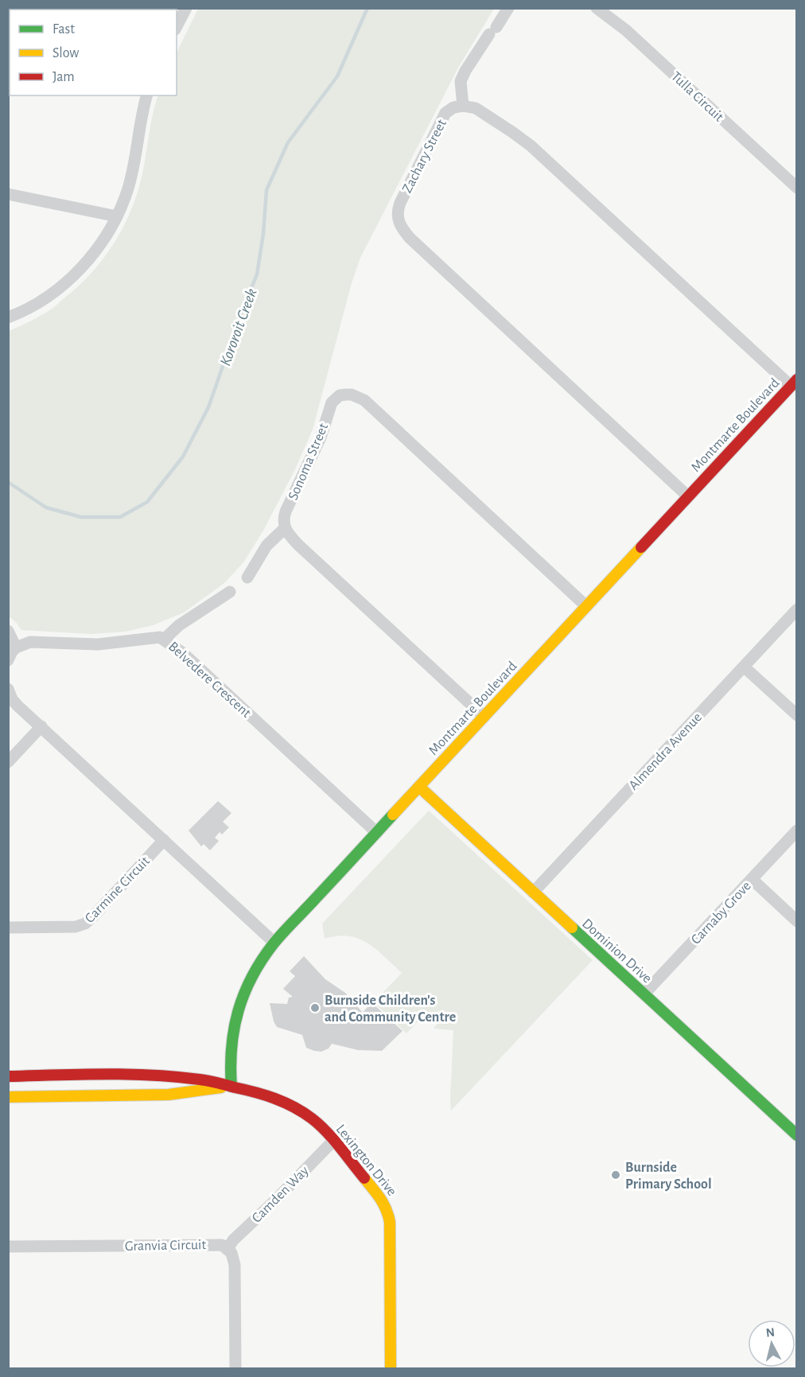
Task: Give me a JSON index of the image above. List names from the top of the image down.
{
  "streets": {
    "street": [
      "Tulla Circuit",
      "Zachary Street",
      "Montmarte Boulevard",
      "Sonoma Street",
      "Belvedere Crescent",
      "Almendra Avenue",
      "Carmine Circuit",
      "Carnaby Grove",
      "Dominion Drive",
      "Lexington Drive",
      "Camden Way",
      "Granvia Circuit"
    ]
  },
  "crossings": [
    ["Zachary Street", "Montmarte Boulevard"],
    ["Montmarte Boulevard", "Sonoma Street"],
    ["Montmarte Boulevard", "Belvedere Crescent"],
    ["Montmarte Boulevard", "Dominion Drive"],
    ["Montmarte Boulevard", "Lexington Drive"],
    ["Almendra Avenue", "Dominion Drive"],
    ["Carnaby Grove", "Dominion Drive"],
    ["Lexington Drive", "Camden Way"],
    ["Camden Way", "Granvia Circuit"]
  ],
  "water": ["Kororoit Creek"],
  "places": ["Burnside Children's and Community Centre", "Burnside Primary School"],
  "legend": ["Fast", "Slow", "Jam"],
  "north": "top"
}
